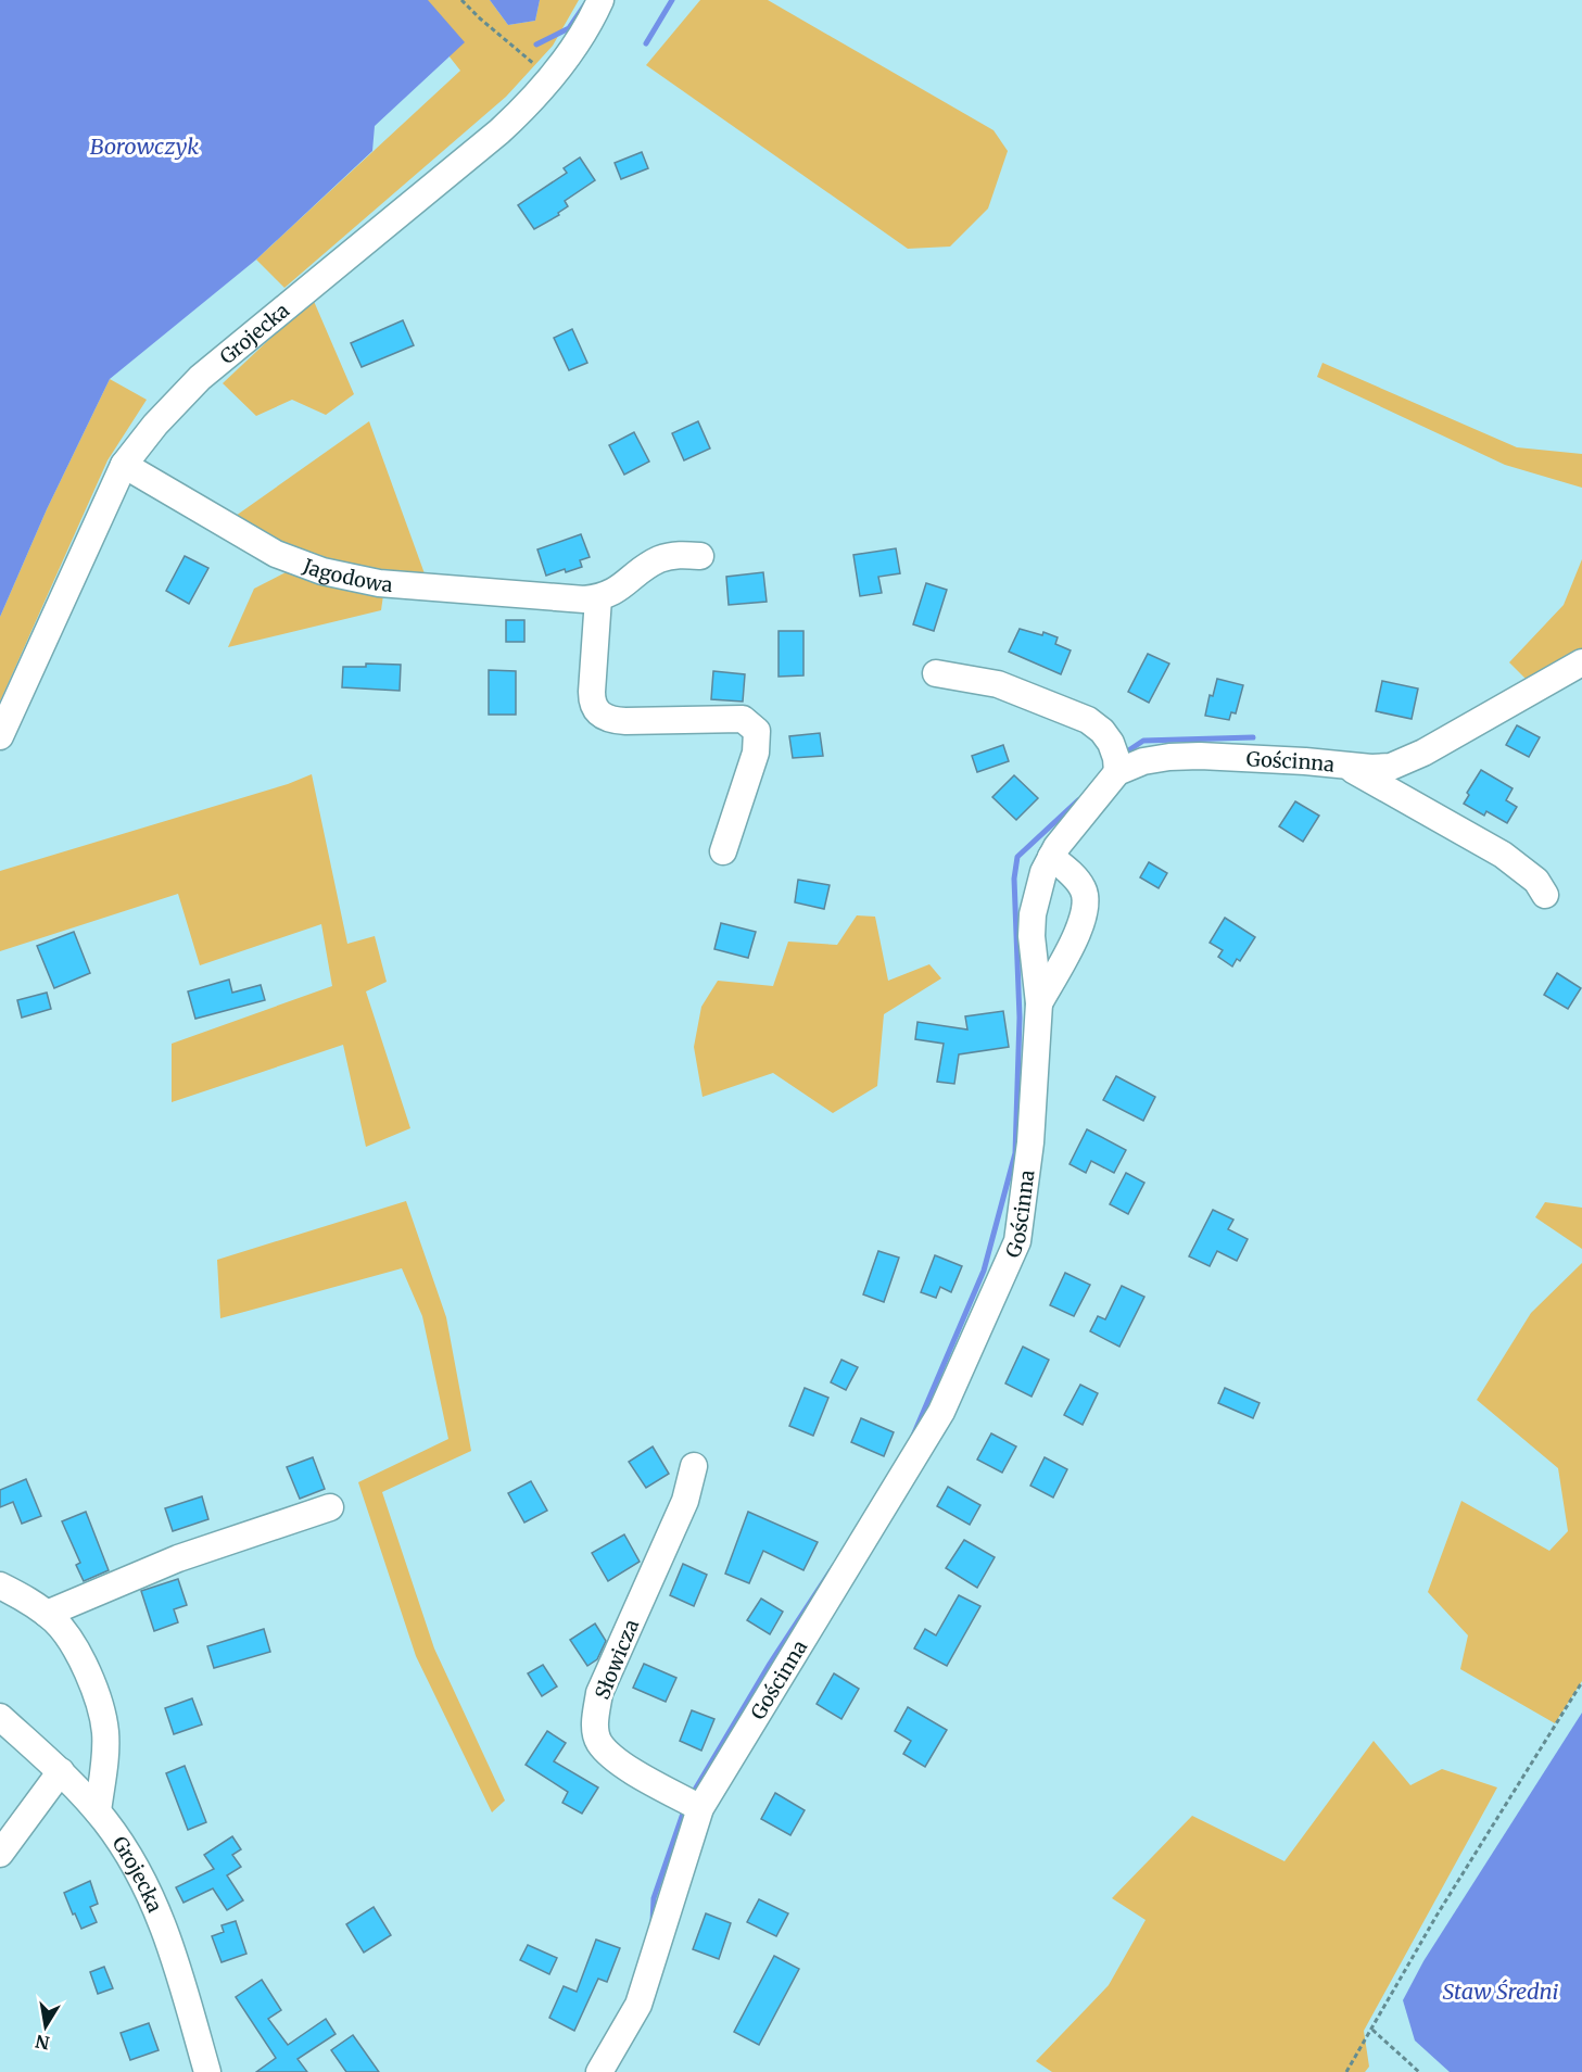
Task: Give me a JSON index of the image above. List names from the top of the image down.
{
  "streets": {
    "street": [
      "Grojecka",
      "Jagodowa",
      "Gościnna",
      "Słowicza"
    ]
  },
  "crossings": [
    ["Grojecka", "Jagodowa"],
    ["Gościnna", "Słowicza"]
  ],
  "water": ["Borowczyk", "Staw Średni"],
  "north": "bottom"
}
